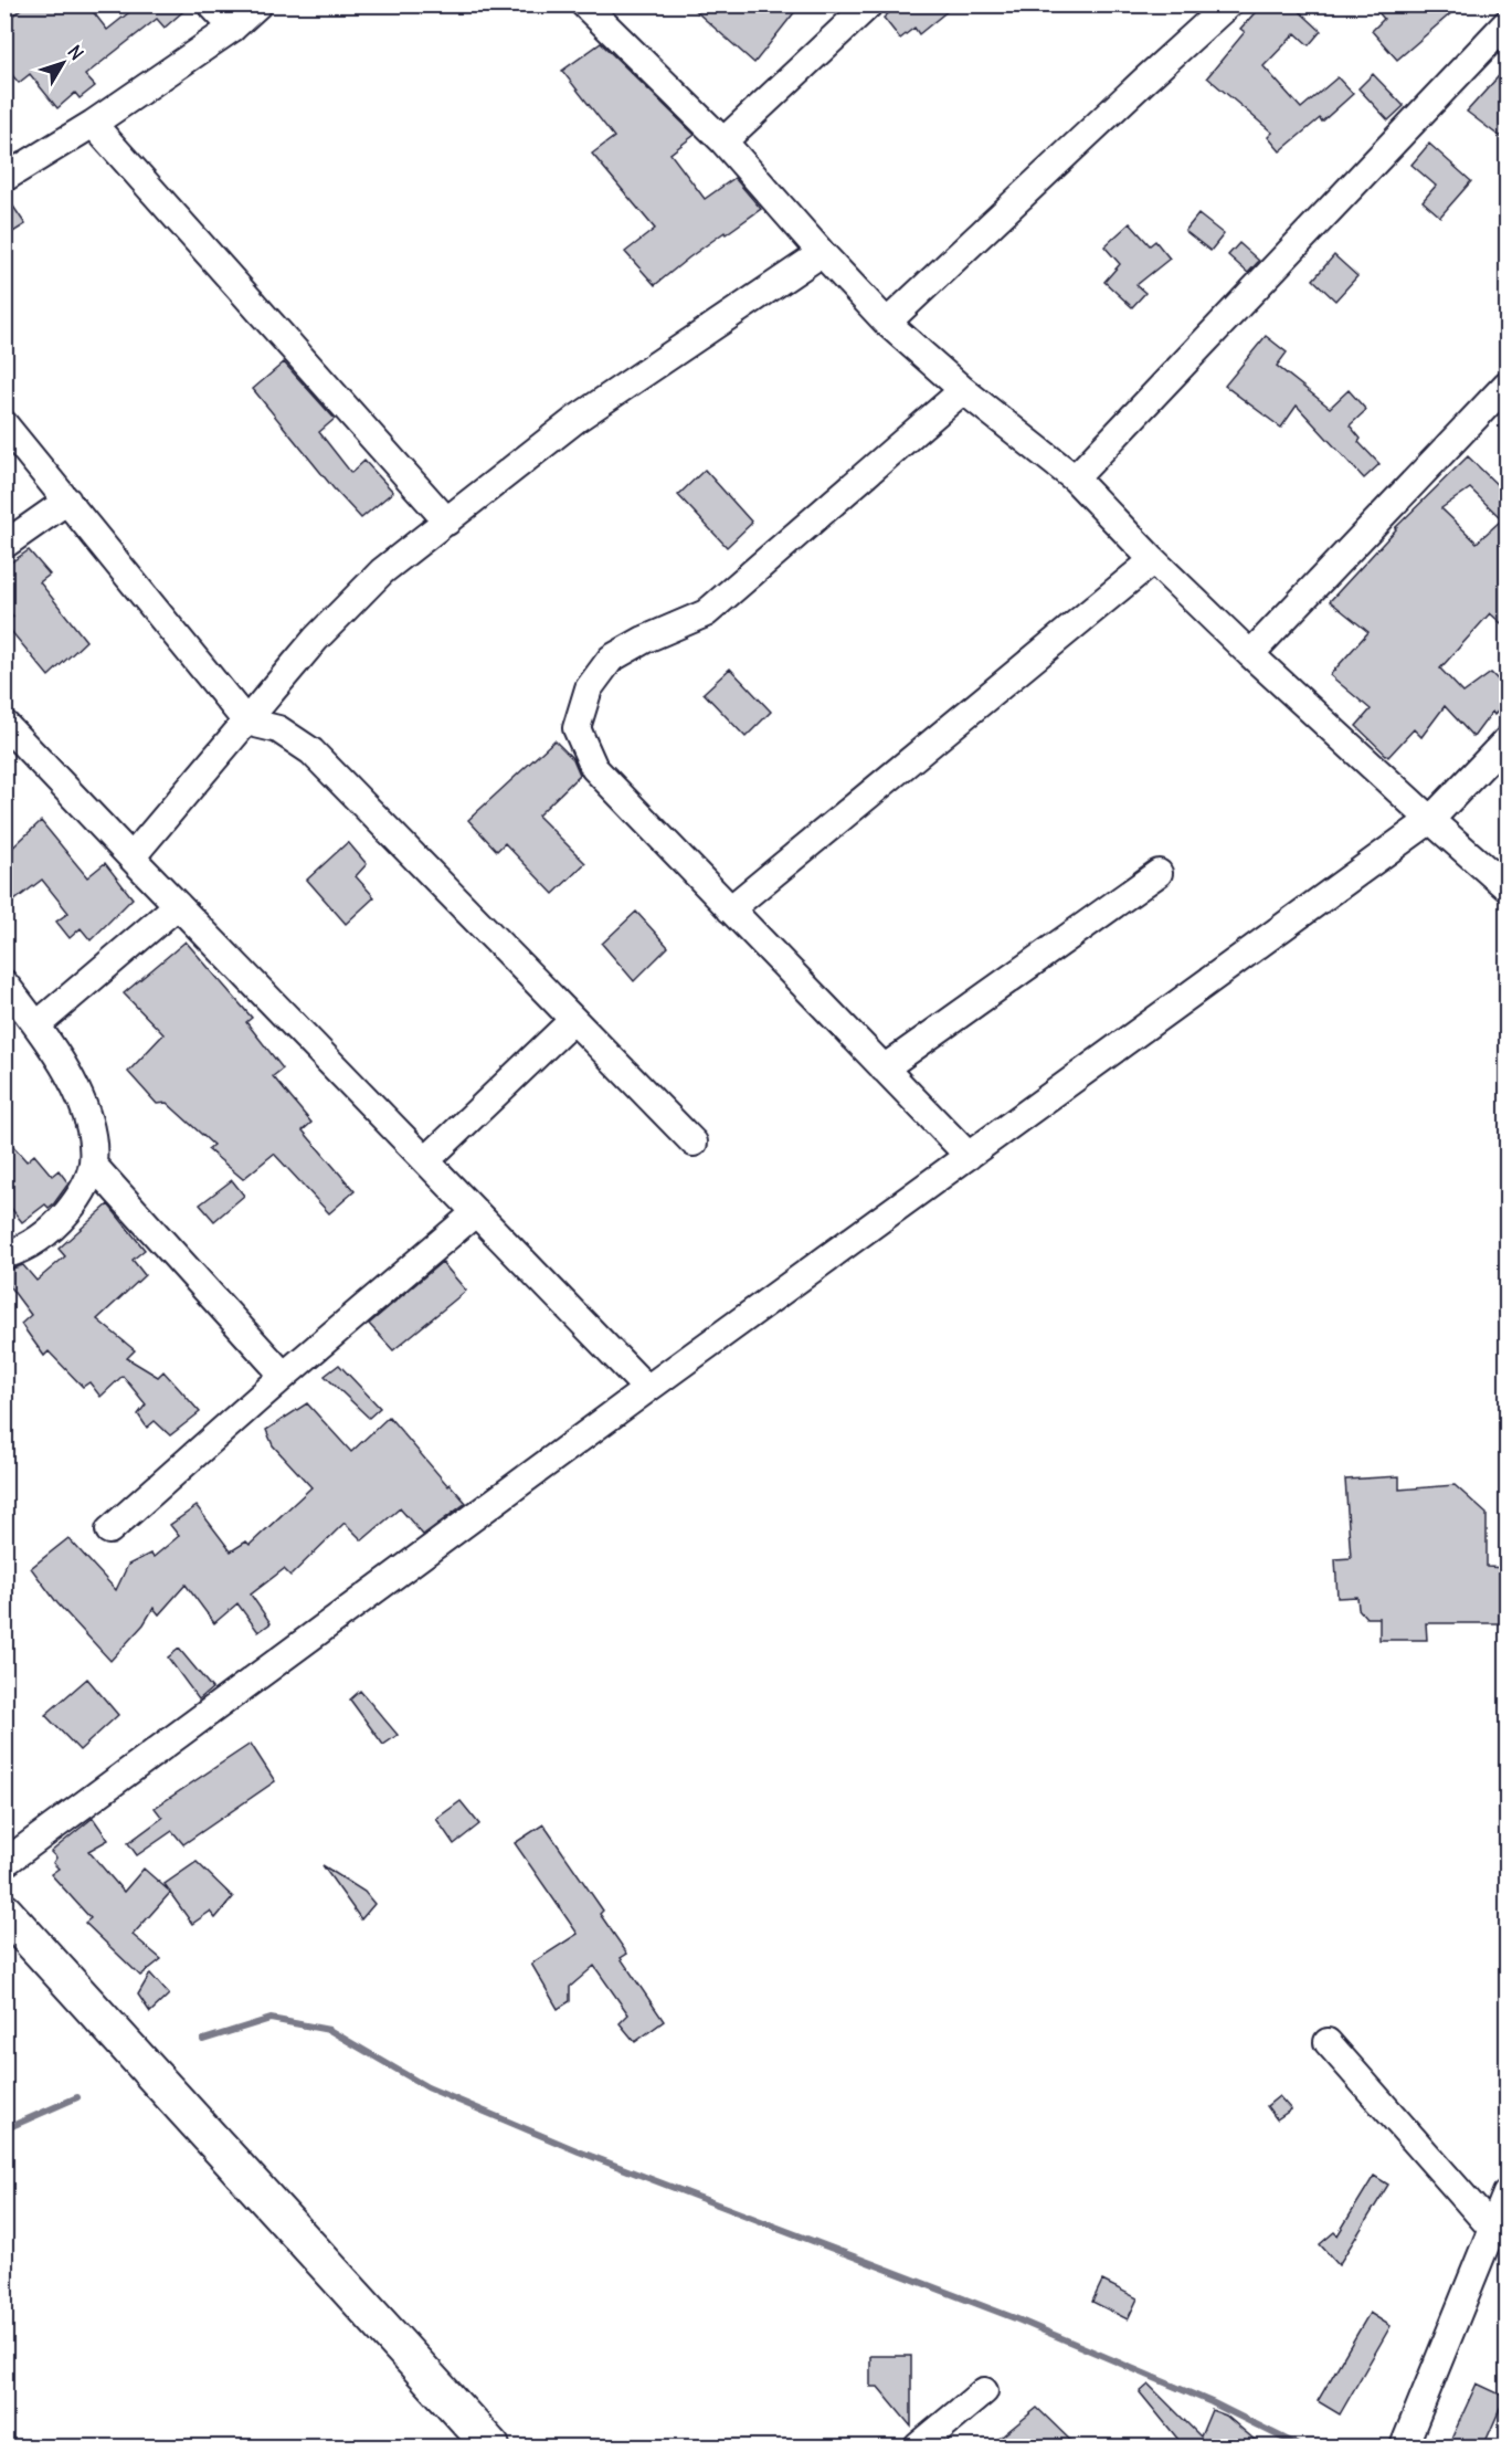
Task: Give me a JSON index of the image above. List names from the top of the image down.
{
  "north": "top right"
}
